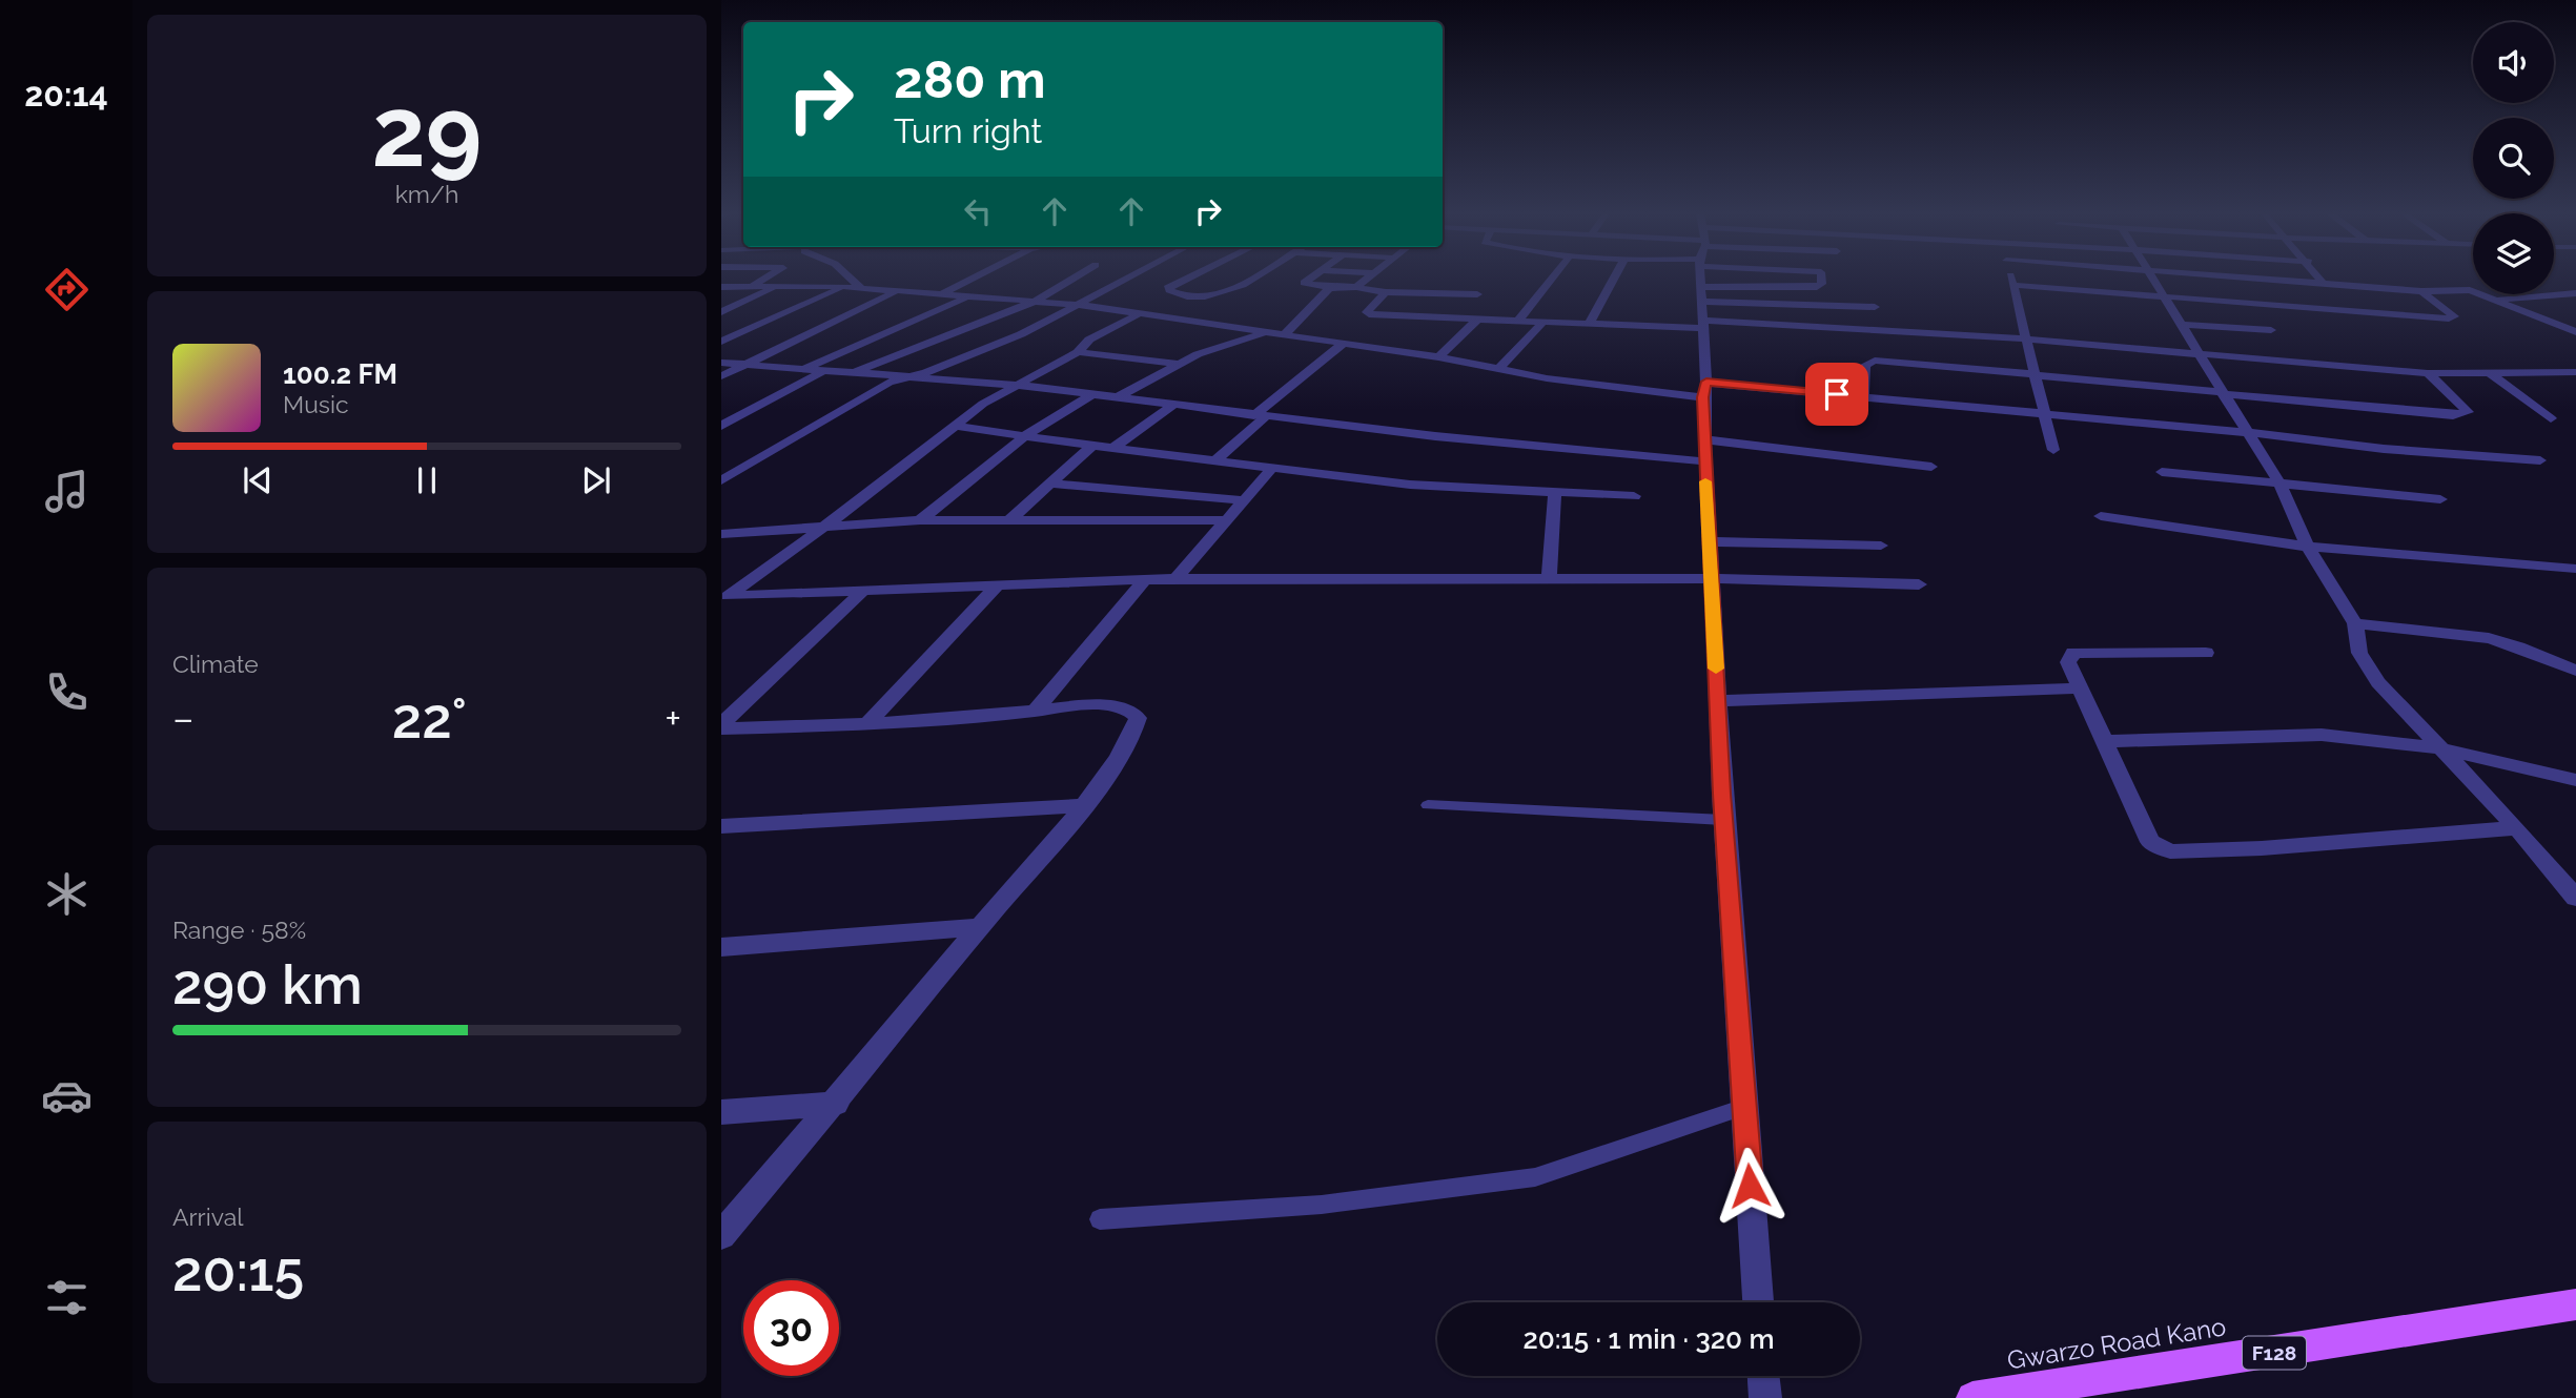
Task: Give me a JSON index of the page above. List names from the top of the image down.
{
  "streets": {
    "main road": ["Gwarzo Road Kano", "F128"]
  },
  "page": {
    "tabs": "20:14",
    "tile": [
      ["29", "km/h"],
      "Climate",
      ["Range · 58%", "290 km"],
      ["Arrival", "20:15"]
    ],
    "turn": ["280 m", "Turn right"],
    "song": ["100.2 FM", "Music"],
    "heat": ["−", "22°", "+"],
    "limit": "30",
    "trip": "20:15 · 1 min · 320 m"
  }
}
